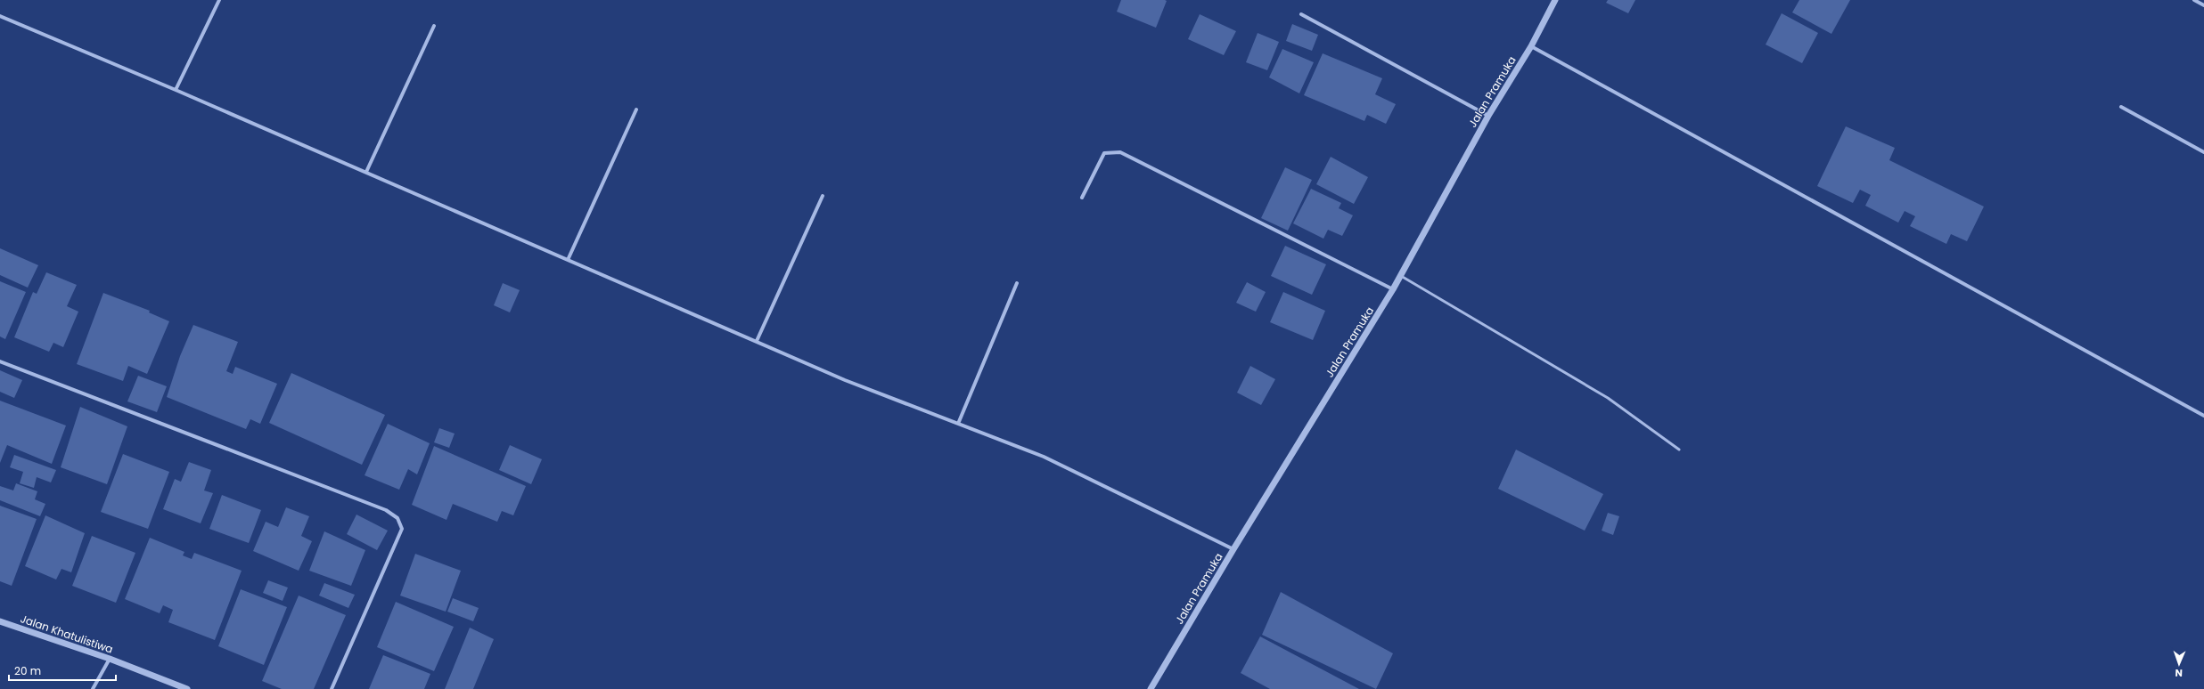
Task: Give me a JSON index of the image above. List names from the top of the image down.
{
  "streets": {
    "street": ["Jalan Pramuka", "Jalan Khatulistiwa"]
  },
  "scale_bar": "20 m",
  "north": "bottom"
}
